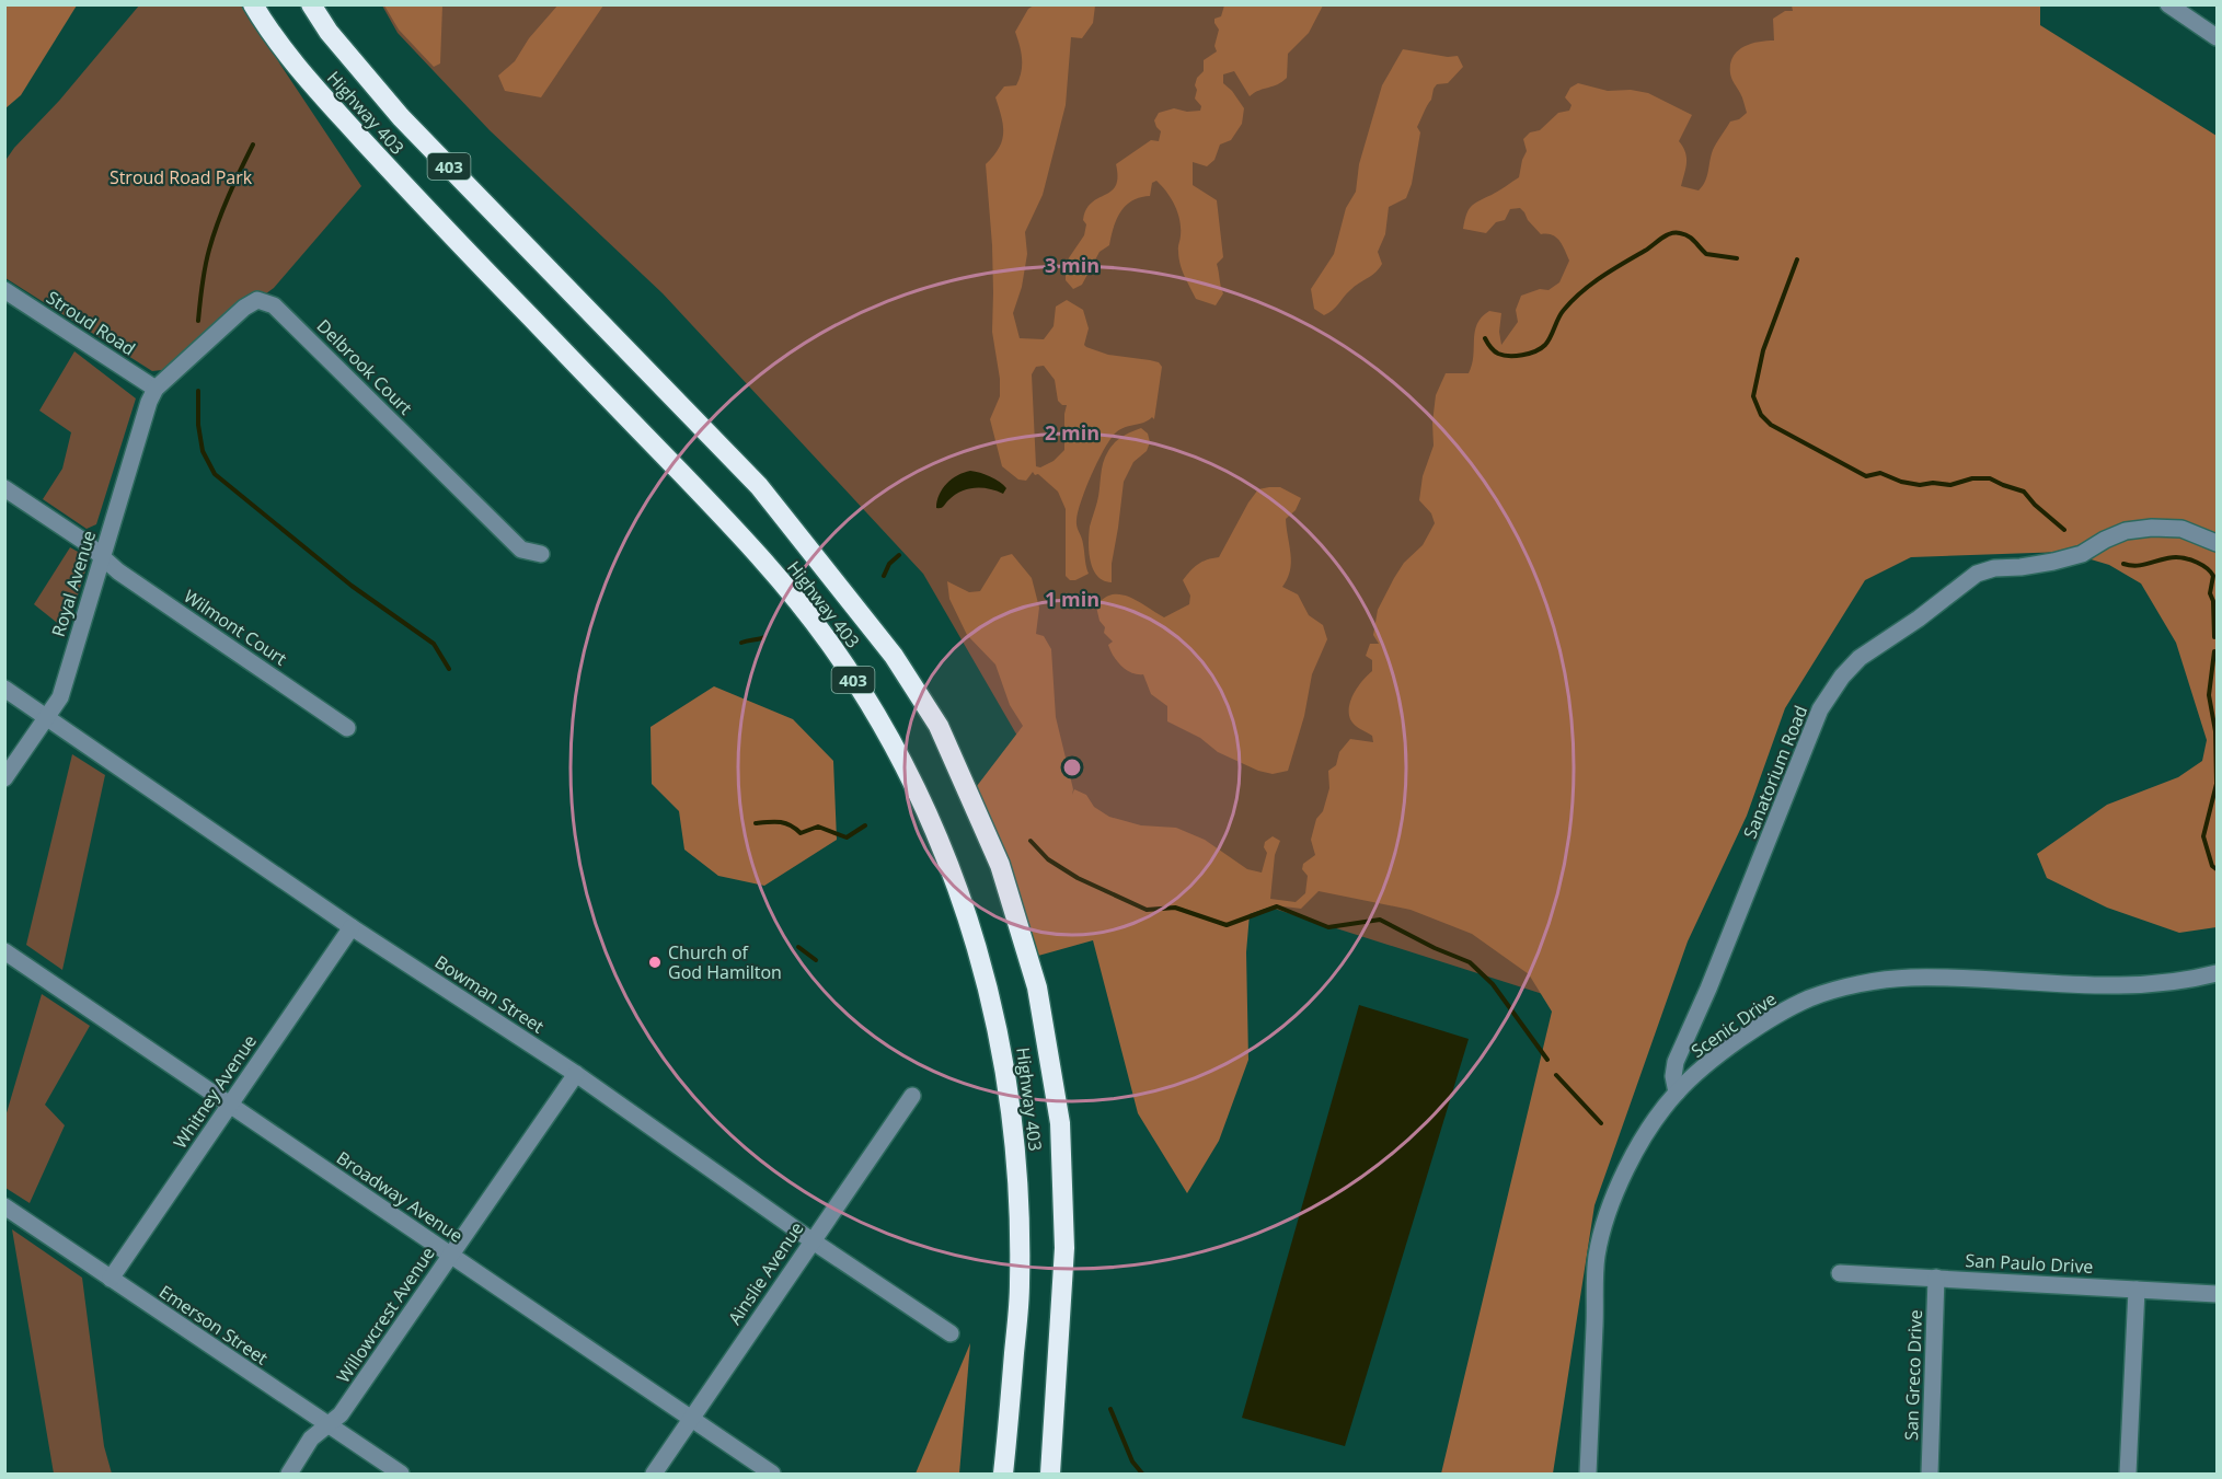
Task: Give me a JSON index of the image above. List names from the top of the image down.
{
  "streets": {
    "highway": ["Highway 403", "403"],
    "street": [
      "Stroud Road",
      "Delbrook Court",
      "Royal Avenue",
      "Wilmont Court",
      "Sanatorium Road",
      "Bowman Street",
      "Scenic Drive",
      "Whitney Avenue",
      "Broadway Avenue",
      "San Paulo Drive",
      "Ainslie Avenue",
      "Willowcrest Avenue",
      "Emerson Street",
      "San Greco Drive"
    ]
  },
  "crossings": [
    ["Stroud Road", "Delbrook Court"],
    ["Stroud Road", "Royal Avenue"],
    ["Delbrook Court", "Royal Avenue"],
    ["Royal Avenue", "Wilmont Court"],
    ["Royal Avenue", "Bowman Street"],
    ["Sanatorium Road", "Scenic Drive"],
    ["Bowman Street", "Whitney Avenue"],
    ["Bowman Street", "Ainslie Avenue"],
    ["Bowman Street", "Willowcrest Avenue"],
    ["Whitney Avenue", "Broadway Avenue"],
    ["Whitney Avenue", "Emerson Street"],
    ["Broadway Avenue", "Ainslie Avenue"],
    ["Broadway Avenue", "Willowcrest Avenue"],
    ["San Paulo Drive", "San Greco Drive"],
    ["Willowcrest Avenue", "Emerson Street"]
  ],
  "parks": ["Stroud Road Park"],
  "places": ["Church of God Hamilton"],
  "rings": ["3 min", "2 min", "1 min"]
}
